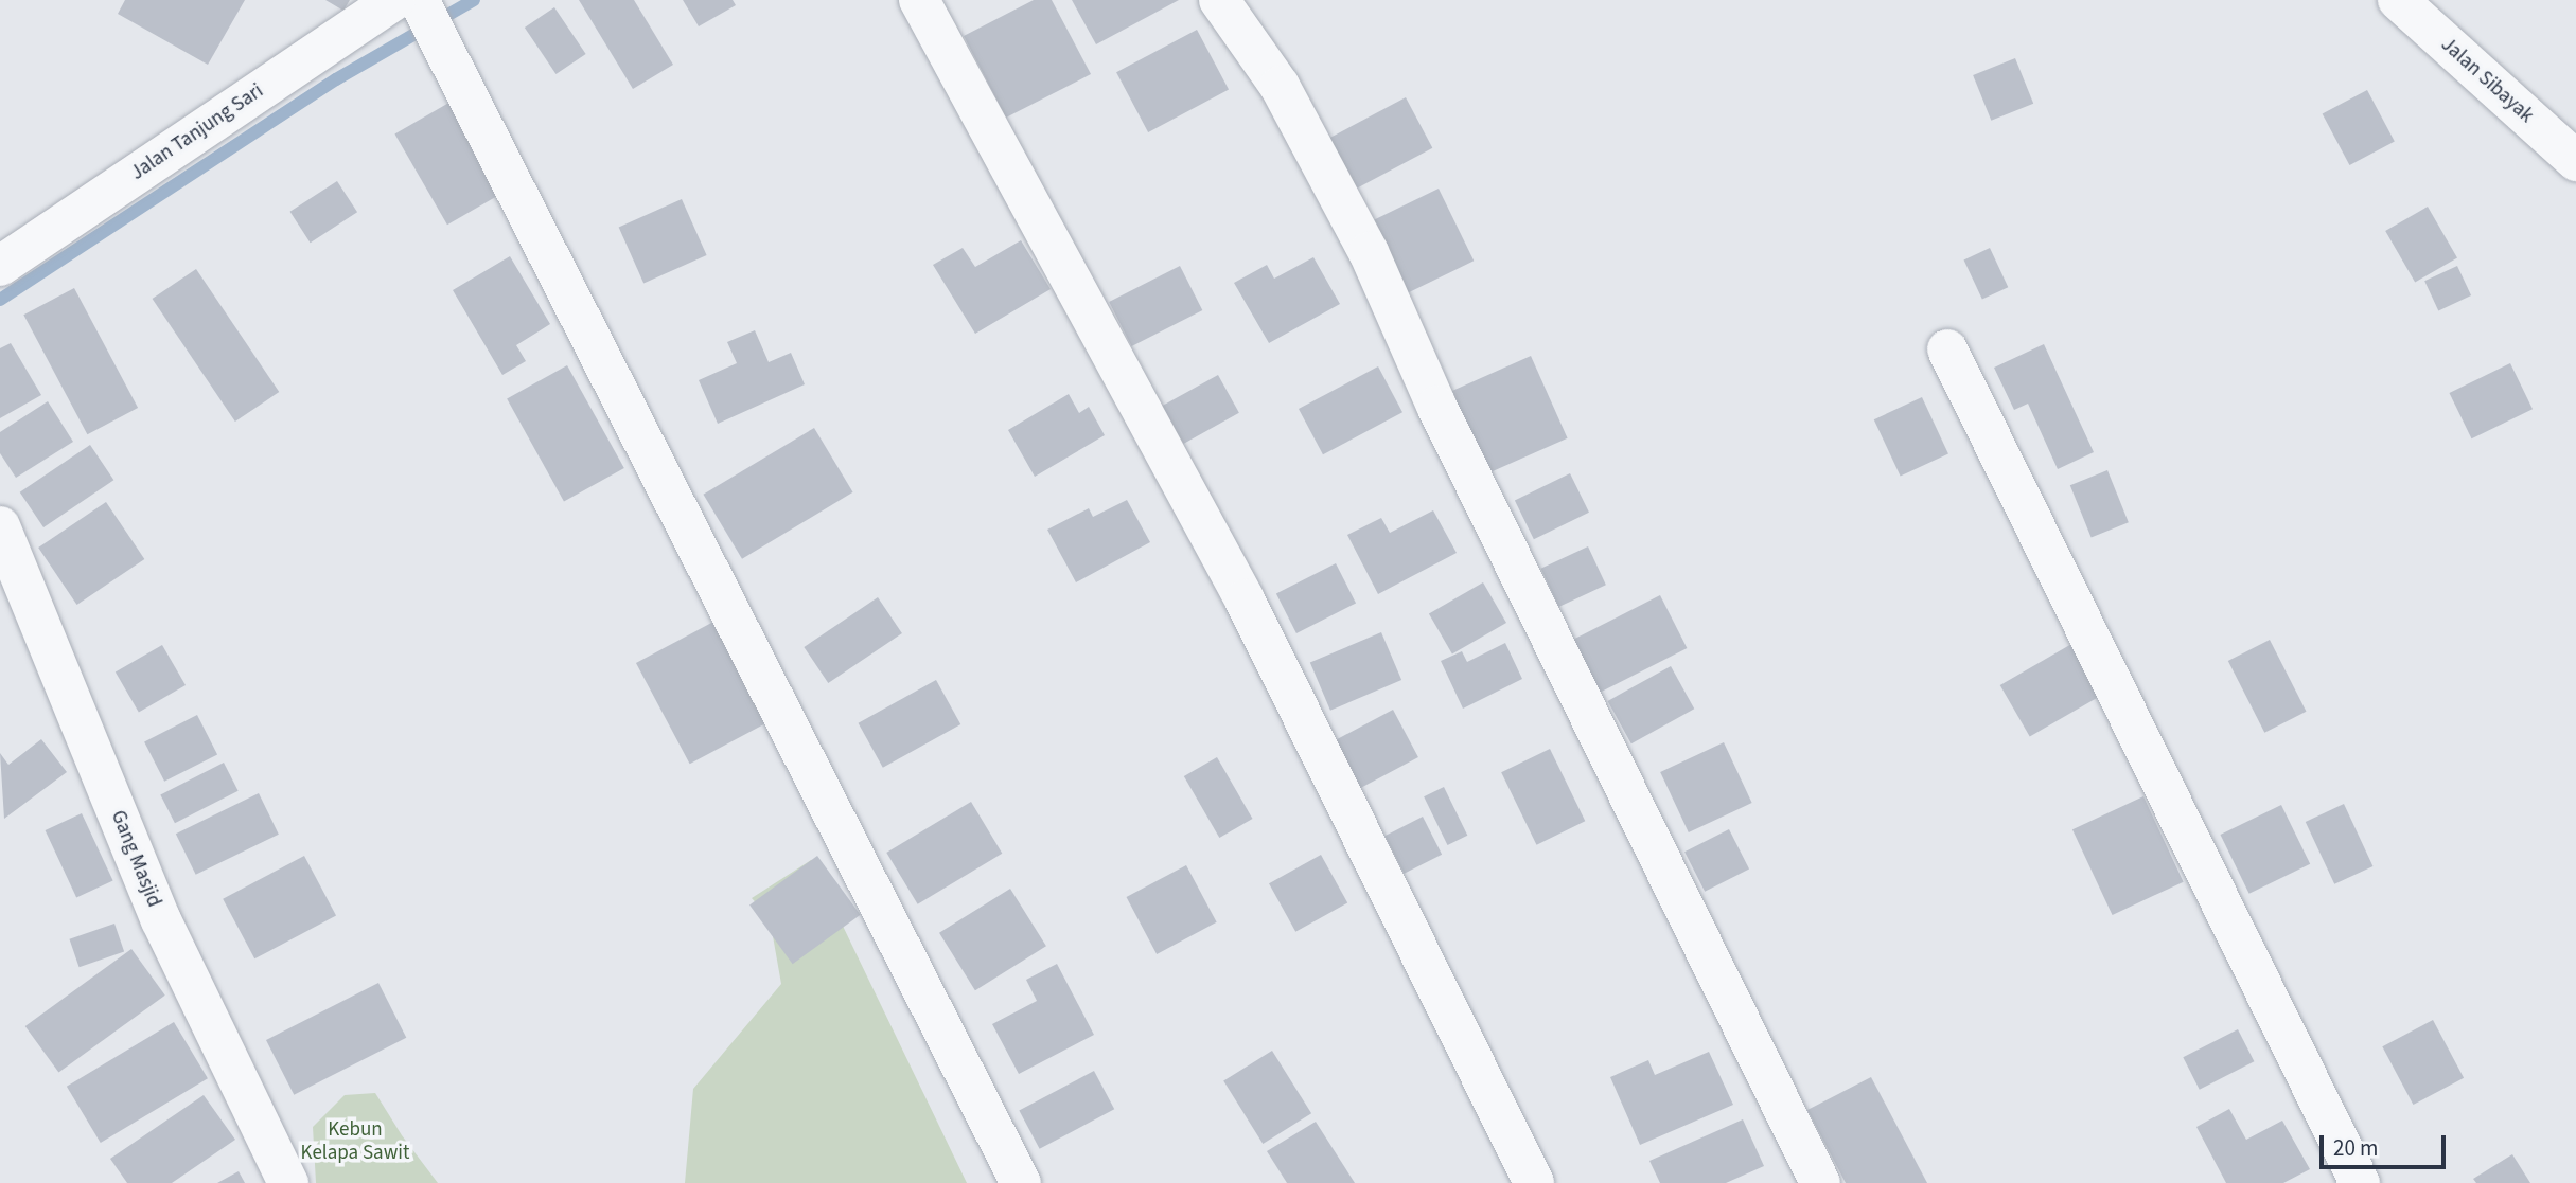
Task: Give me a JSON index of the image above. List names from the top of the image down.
{
  "streets": {
    "street": ["Jalan Sibayak", "Jalan Tanjung Sari", "Gang Masjid"]
  },
  "parks": ["Kebun Kelapa Sawit"],
  "scale_bar": "20 m"
}
